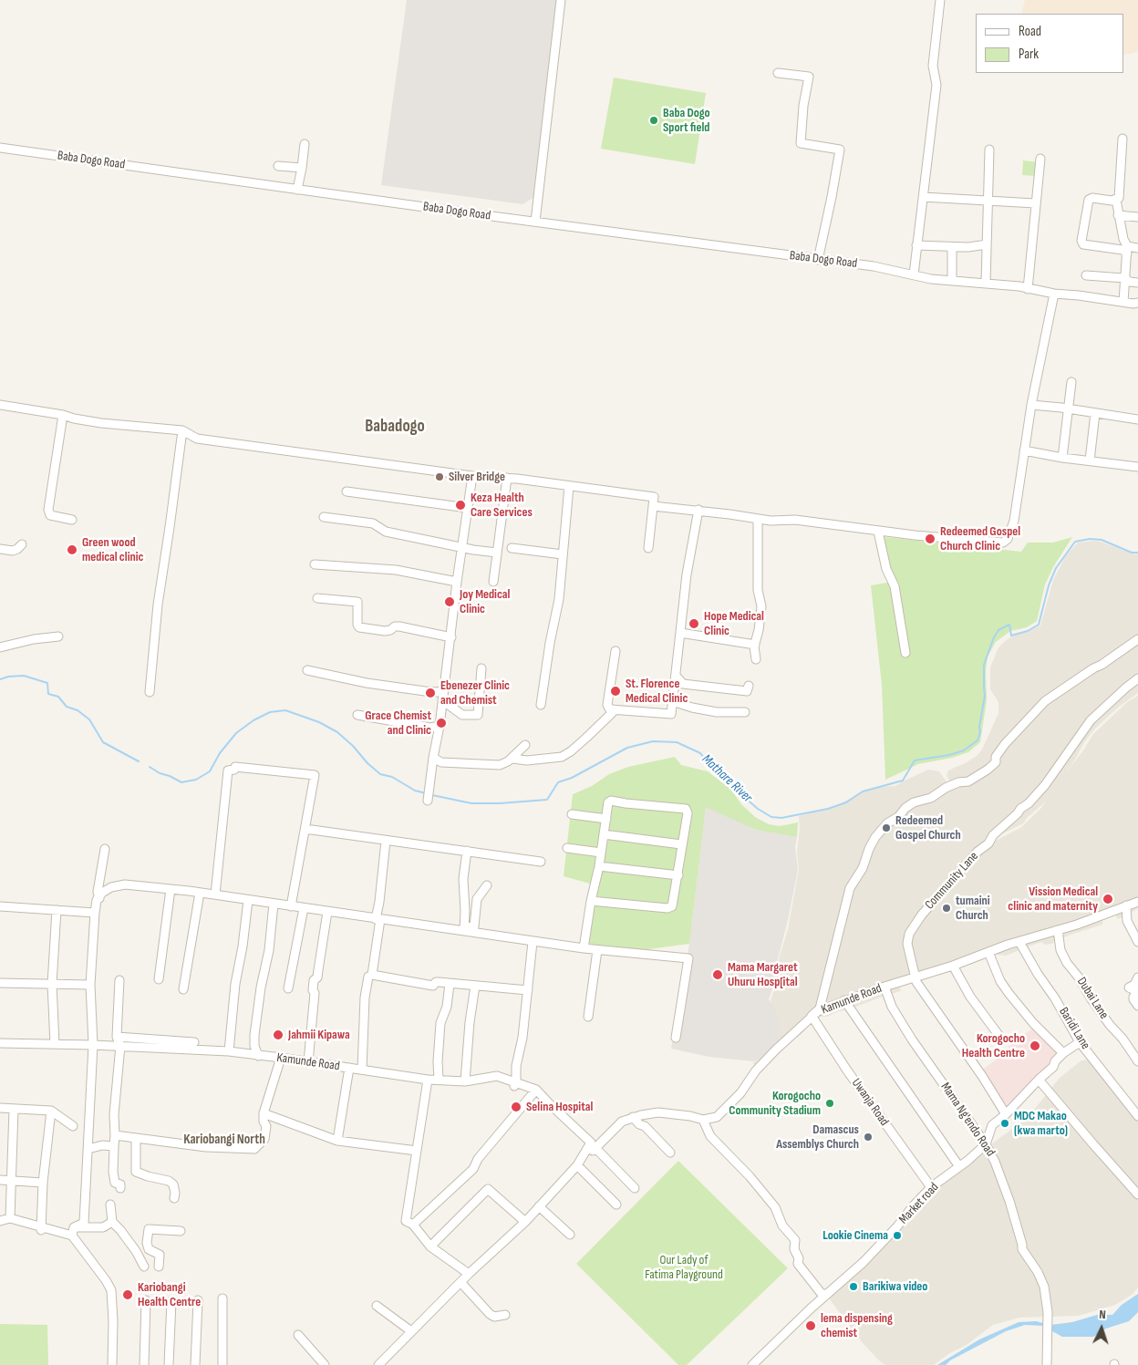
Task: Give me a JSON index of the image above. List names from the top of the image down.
{
  "streets": {
    "street": [
      "Baba Dogo Road",
      "Community Lane",
      "Dubai Lane",
      "Kamunde Road",
      "Baridi Lane",
      "Uwanja Road",
      "Mama Ng'endo Road",
      "Market road"
    ]
  },
  "crossings": [
    ["Community Lane", "Kamunde Road"],
    ["Community Lane", "Market road"],
    ["Dubai Lane", "Kamunde Road"],
    ["Kamunde Road", "Baridi Lane"],
    ["Kamunde Road", "Uwanja Road"],
    ["Kamunde Road", "Mama Ng'endo Road"],
    ["Baridi Lane", "Market road"],
    ["Uwanja Road", "Market road"],
    ["Mama Ng'endo Road", "Market road"]
  ],
  "districts": ["Babadogo", "Kariobangi North"],
  "water": ["Mathare River"],
  "parks": ["Our Lady of Fatima Playground"],
  "places": [
    "Baba Dogo Sport field",
    "Silver Bridge",
    "Keza Health Care Services",
    "Redeemed Gospel Church Clinic",
    "Green wood medical clinic",
    "Joy Medical Clinic",
    "Hope Medical Clinic",
    "St. Florence Medical Clinic",
    "Ebenezer Clinic and Chemist",
    "Grace Chemist and Clinic",
    "Redeemed Gospel Church",
    "Vission Medical clinic and maternity",
    "tumaini Church",
    "Mama Margaret Uhuru Hosp[ital",
    "Jahmii Kipawa",
    "Korogocho Health Centre",
    "Korogocho Community Stadium",
    "Selina Hospital",
    "MDC Makao (kwa marto)",
    "Damascus Assemblys Church",
    "Lookie Cinema",
    "Barikiwa video",
    "Kariobangi Health Centre",
    "lema dispensing chemist"
  ],
  "legend": ["Road", "Park"],
  "north": "top"
}
